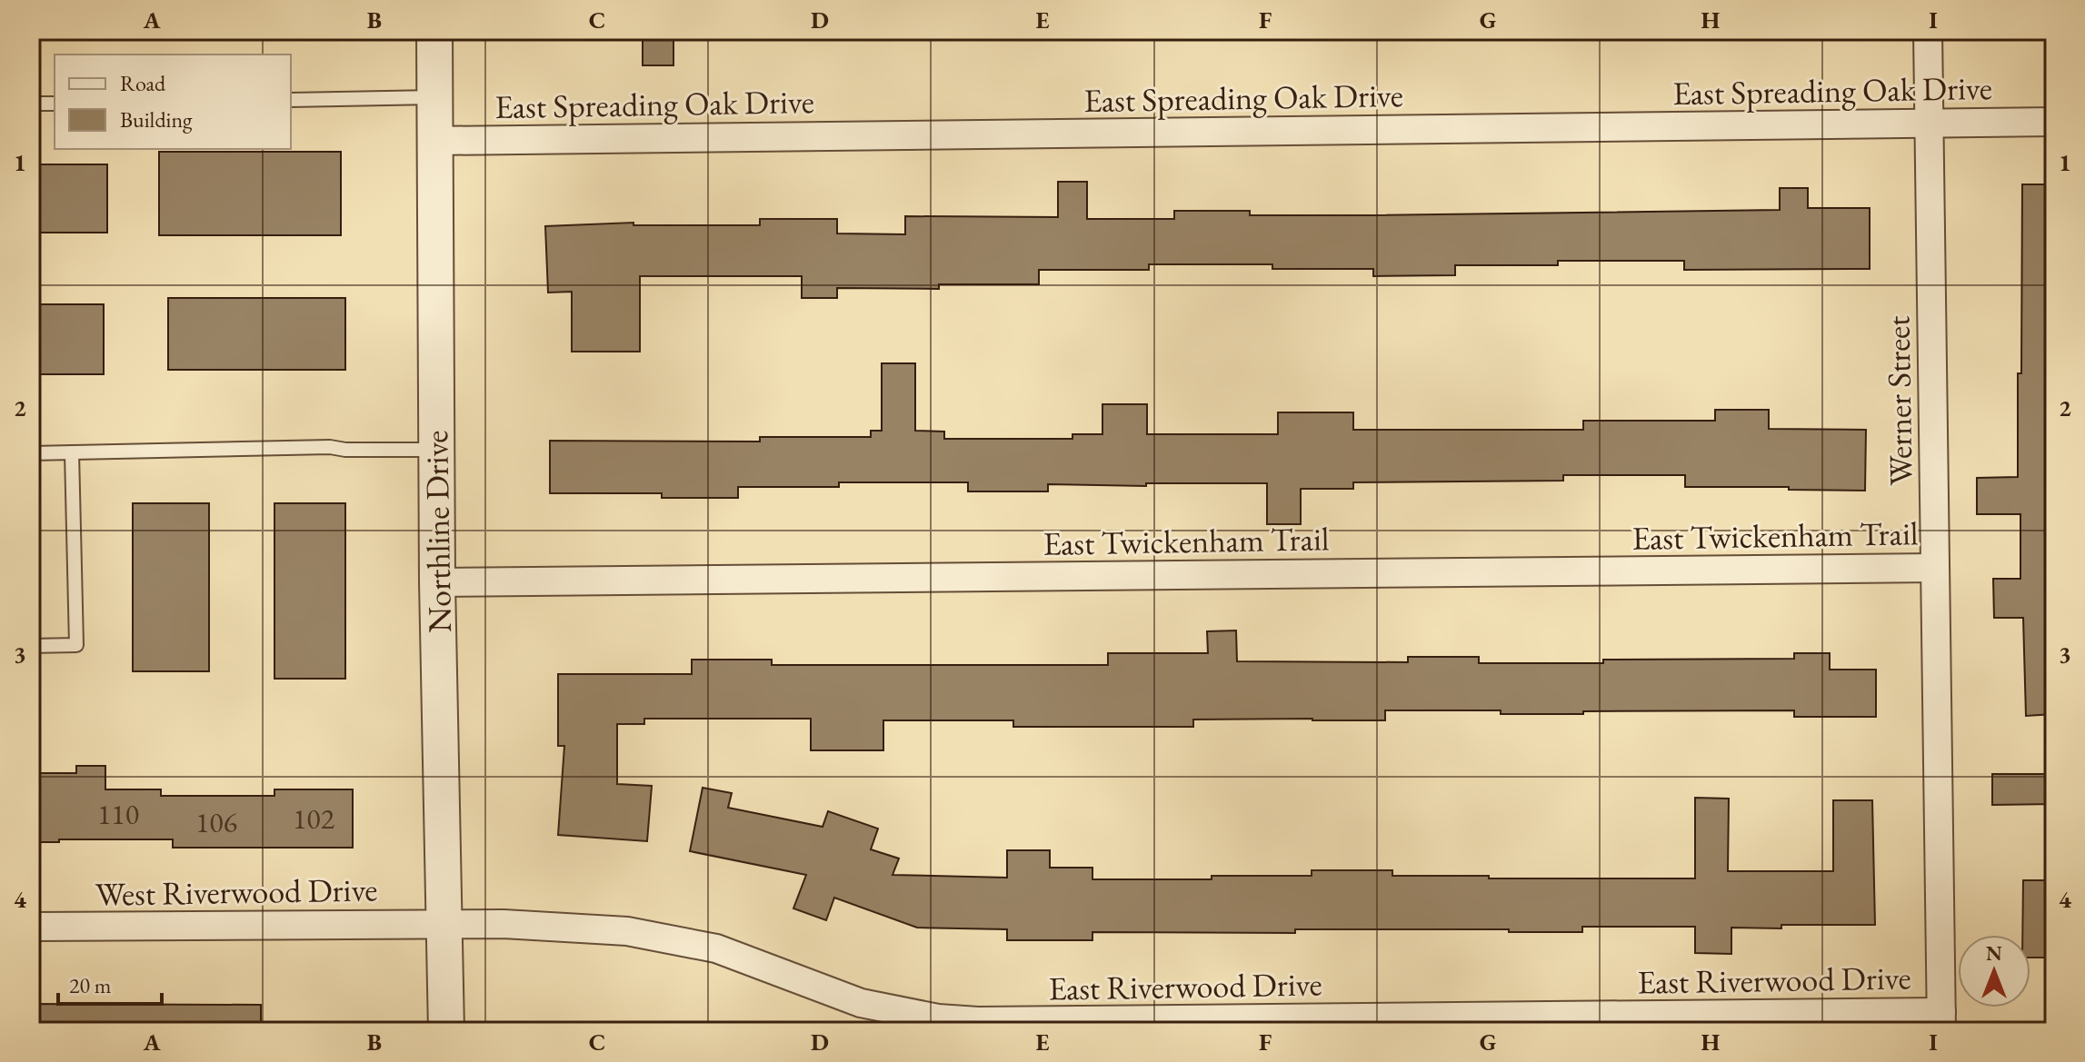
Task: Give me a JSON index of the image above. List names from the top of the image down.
{
  "streets": {
    "street": [
      "East Spreading Oak Drive",
      "Werner Street",
      "Northline Drive",
      "East Twickenham Trail",
      "West Riverwood Drive",
      "East Riverwood Drive"
    ]
  },
  "crossings": [
    ["East Spreading Oak Drive", "Werner Street"],
    ["East Spreading Oak Drive", "Northline Drive"],
    ["Werner Street", "East Twickenham Trail"],
    ["Werner Street", "East Riverwood Drive"],
    ["Northline Drive", "East Twickenham Trail"],
    ["Northline Drive", "West Riverwood Drive"],
    ["Northline Drive", "East Riverwood Drive"],
    ["West Riverwood Drive", "East Riverwood Drive"]
  ],
  "house_numbers": ["110", "102", "106"],
  "legend": ["Road", "Building"],
  "scale_bar": "20 m",
  "north": "top",
  "grid": {
    "columns": [
      "A",
      "B",
      "C",
      "D",
      "E",
      "F",
      "G",
      "H",
      "I"
    ],
    "rows": [
      "1",
      "2",
      "3",
      "4"
    ]
  }
}
